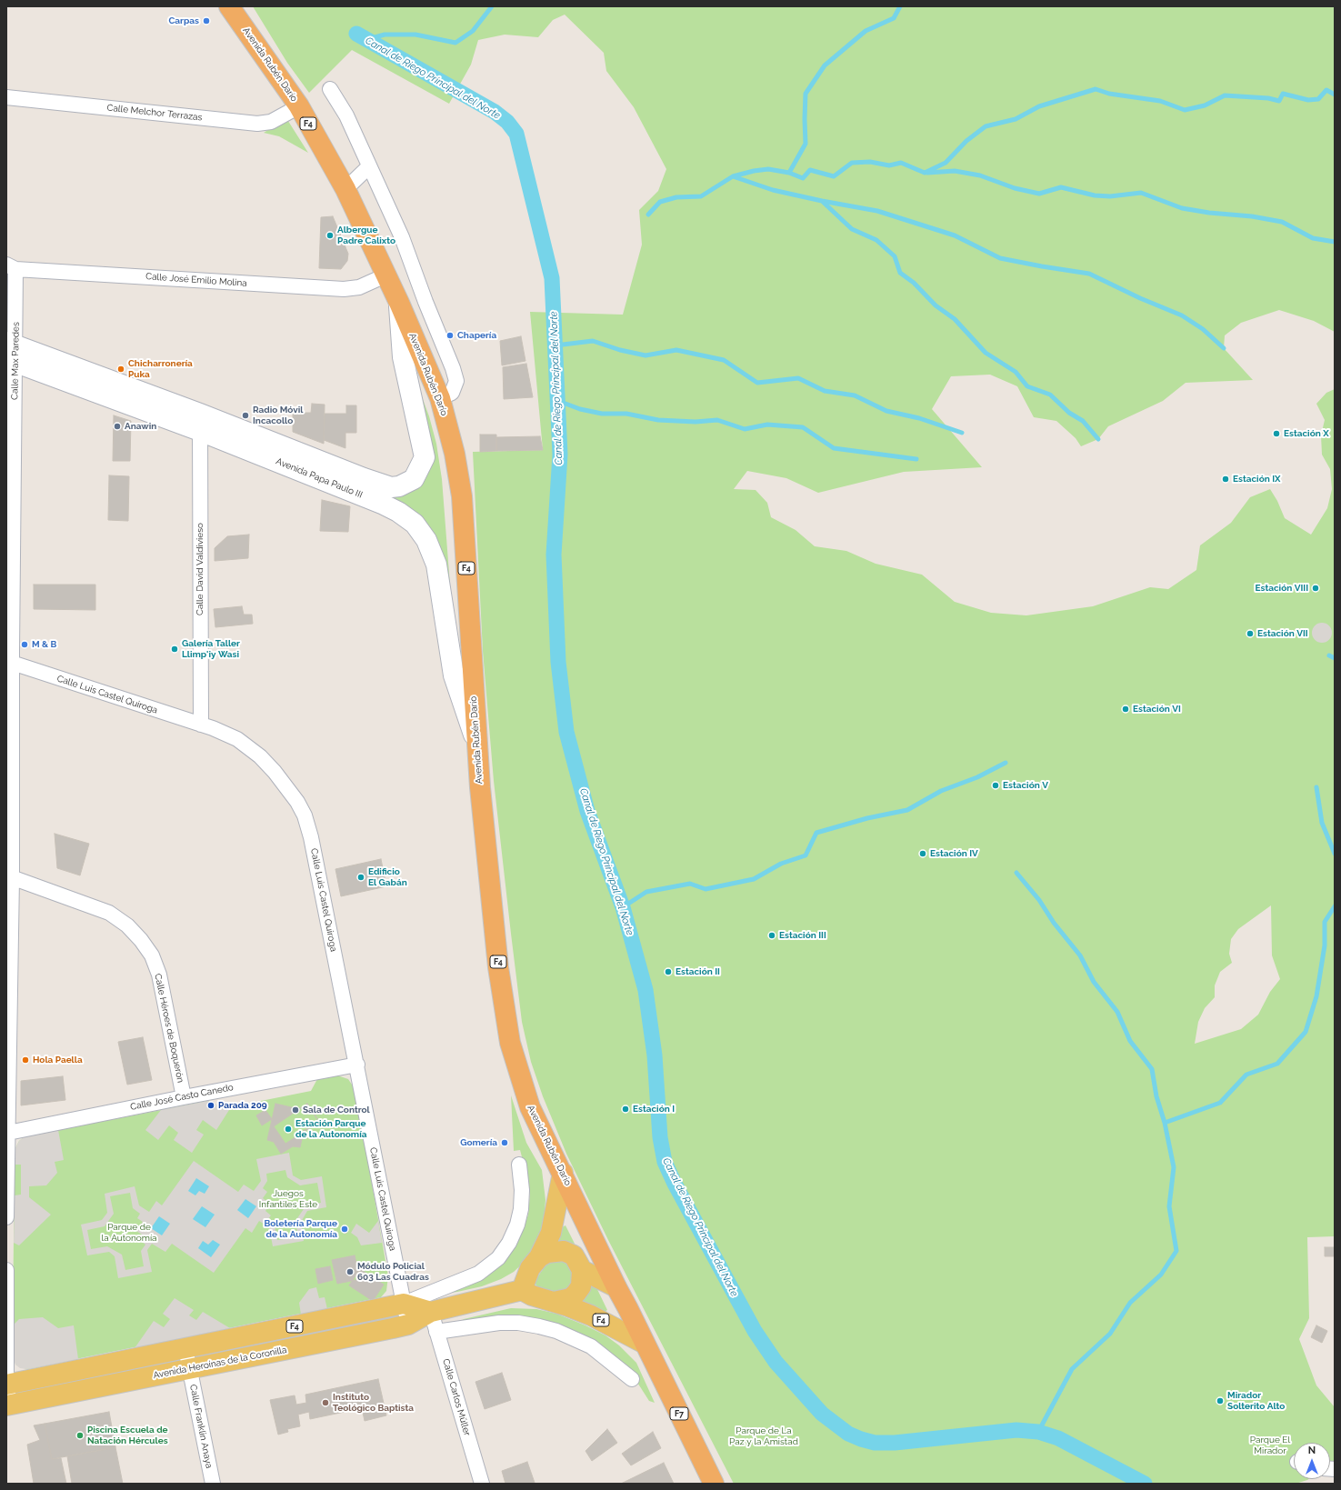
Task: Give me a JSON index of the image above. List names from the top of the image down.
{
  "streets": {
    "highway": ["Avenida Rubén Darío", "F4", "F7"],
    "main road": ["Avenida Papa Paulo III", "Avenida Heroínas de la Coronilla"],
    "street": [
      "Calle Melchor Terrazas",
      "Calle José Emilio Molina",
      "Calle Max Paredes",
      "Calle David Valdivieso",
      "Calle Luis Castel Quiroga",
      "Calle Héroes de Boquerón",
      "Calle José Casto Canedo",
      "Calle Carlos Müller",
      "Calle Franklin Anaya"
    ]
  },
  "crossings": [
    ["Avenida Rubén Darío", "Calle Melchor Terrazas"],
    ["Avenida Rubén Darío", "F4"],
    ["Avenida Rubén Darío", "Calle José Emilio Molina"],
    ["Avenida Rubén Darío", "Avenida Papa Paulo III"],
    ["F4", "Calle Luis Castel Quiroga"],
    ["F4", "Avenida Heroínas de la Coronilla"],
    ["F4", "Calle Carlos Müller"],
    ["F4", "Calle Franklin Anaya"],
    ["Calle José Emilio Molina", "Calle Max Paredes"],
    ["Calle Max Paredes", "Avenida Papa Paulo III"],
    ["Calle Max Paredes", "Calle Luis Castel Quiroga"],
    ["Calle Max Paredes", "Calle Héroes de Boquerón"],
    ["Calle Max Paredes", "Calle José Casto Canedo"],
    ["Avenida Papa Paulo III", "Calle David Valdivieso"],
    ["Calle David Valdivieso", "Calle Luis Castel Quiroga"],
    ["Calle Luis Castel Quiroga", "Calle José Casto Canedo"],
    ["Calle Luis Castel Quiroga", "Avenida Heroínas de la Coronilla"],
    ["Calle Héroes de Boquerón", "Calle José Casto Canedo"],
    ["Avenida Heroínas de la Coronilla", "Calle Carlos Müller"],
    ["Avenida Heroínas de la Coronilla", "Calle Franklin Anaya"]
  ],
  "water": ["Canal de Riego Principal del Norte"],
  "parks": [
    "Juegos Infantiles Este",
    "Parque de la Autonomía",
    "Parque de La Paz y la Amistad",
    "Parque El Mirador"
  ],
  "places": [
    "Carpas",
    "Albergue Padre Calixto",
    "Chapería",
    "Chicharronería Puka",
    "Radio Móvil Incacollo",
    "Anawin",
    "Estación X",
    "Estación IX",
    "Estación VIII",
    "Estación VII",
    "M & B",
    "Galería Taller Llimp'iy Wasi",
    "Estación VI",
    "Estación V",
    "Estación IV",
    "Edificio El Gabán",
    "Estación III",
    "Estación II",
    "Hola Paella",
    "Parada 209",
    "Estación I",
    "Sala de Control",
    "Estación Parque de la Autonomía",
    "Gomería",
    "Boletería Parque de la Autonomía",
    "Módulo Policial 603 Las Cuadras",
    "Mirador Solterito Alto",
    "Instituto Teológico Baptista",
    "Piscina Escuela de Natación Hércules"
  ],
  "north": "top"
}
